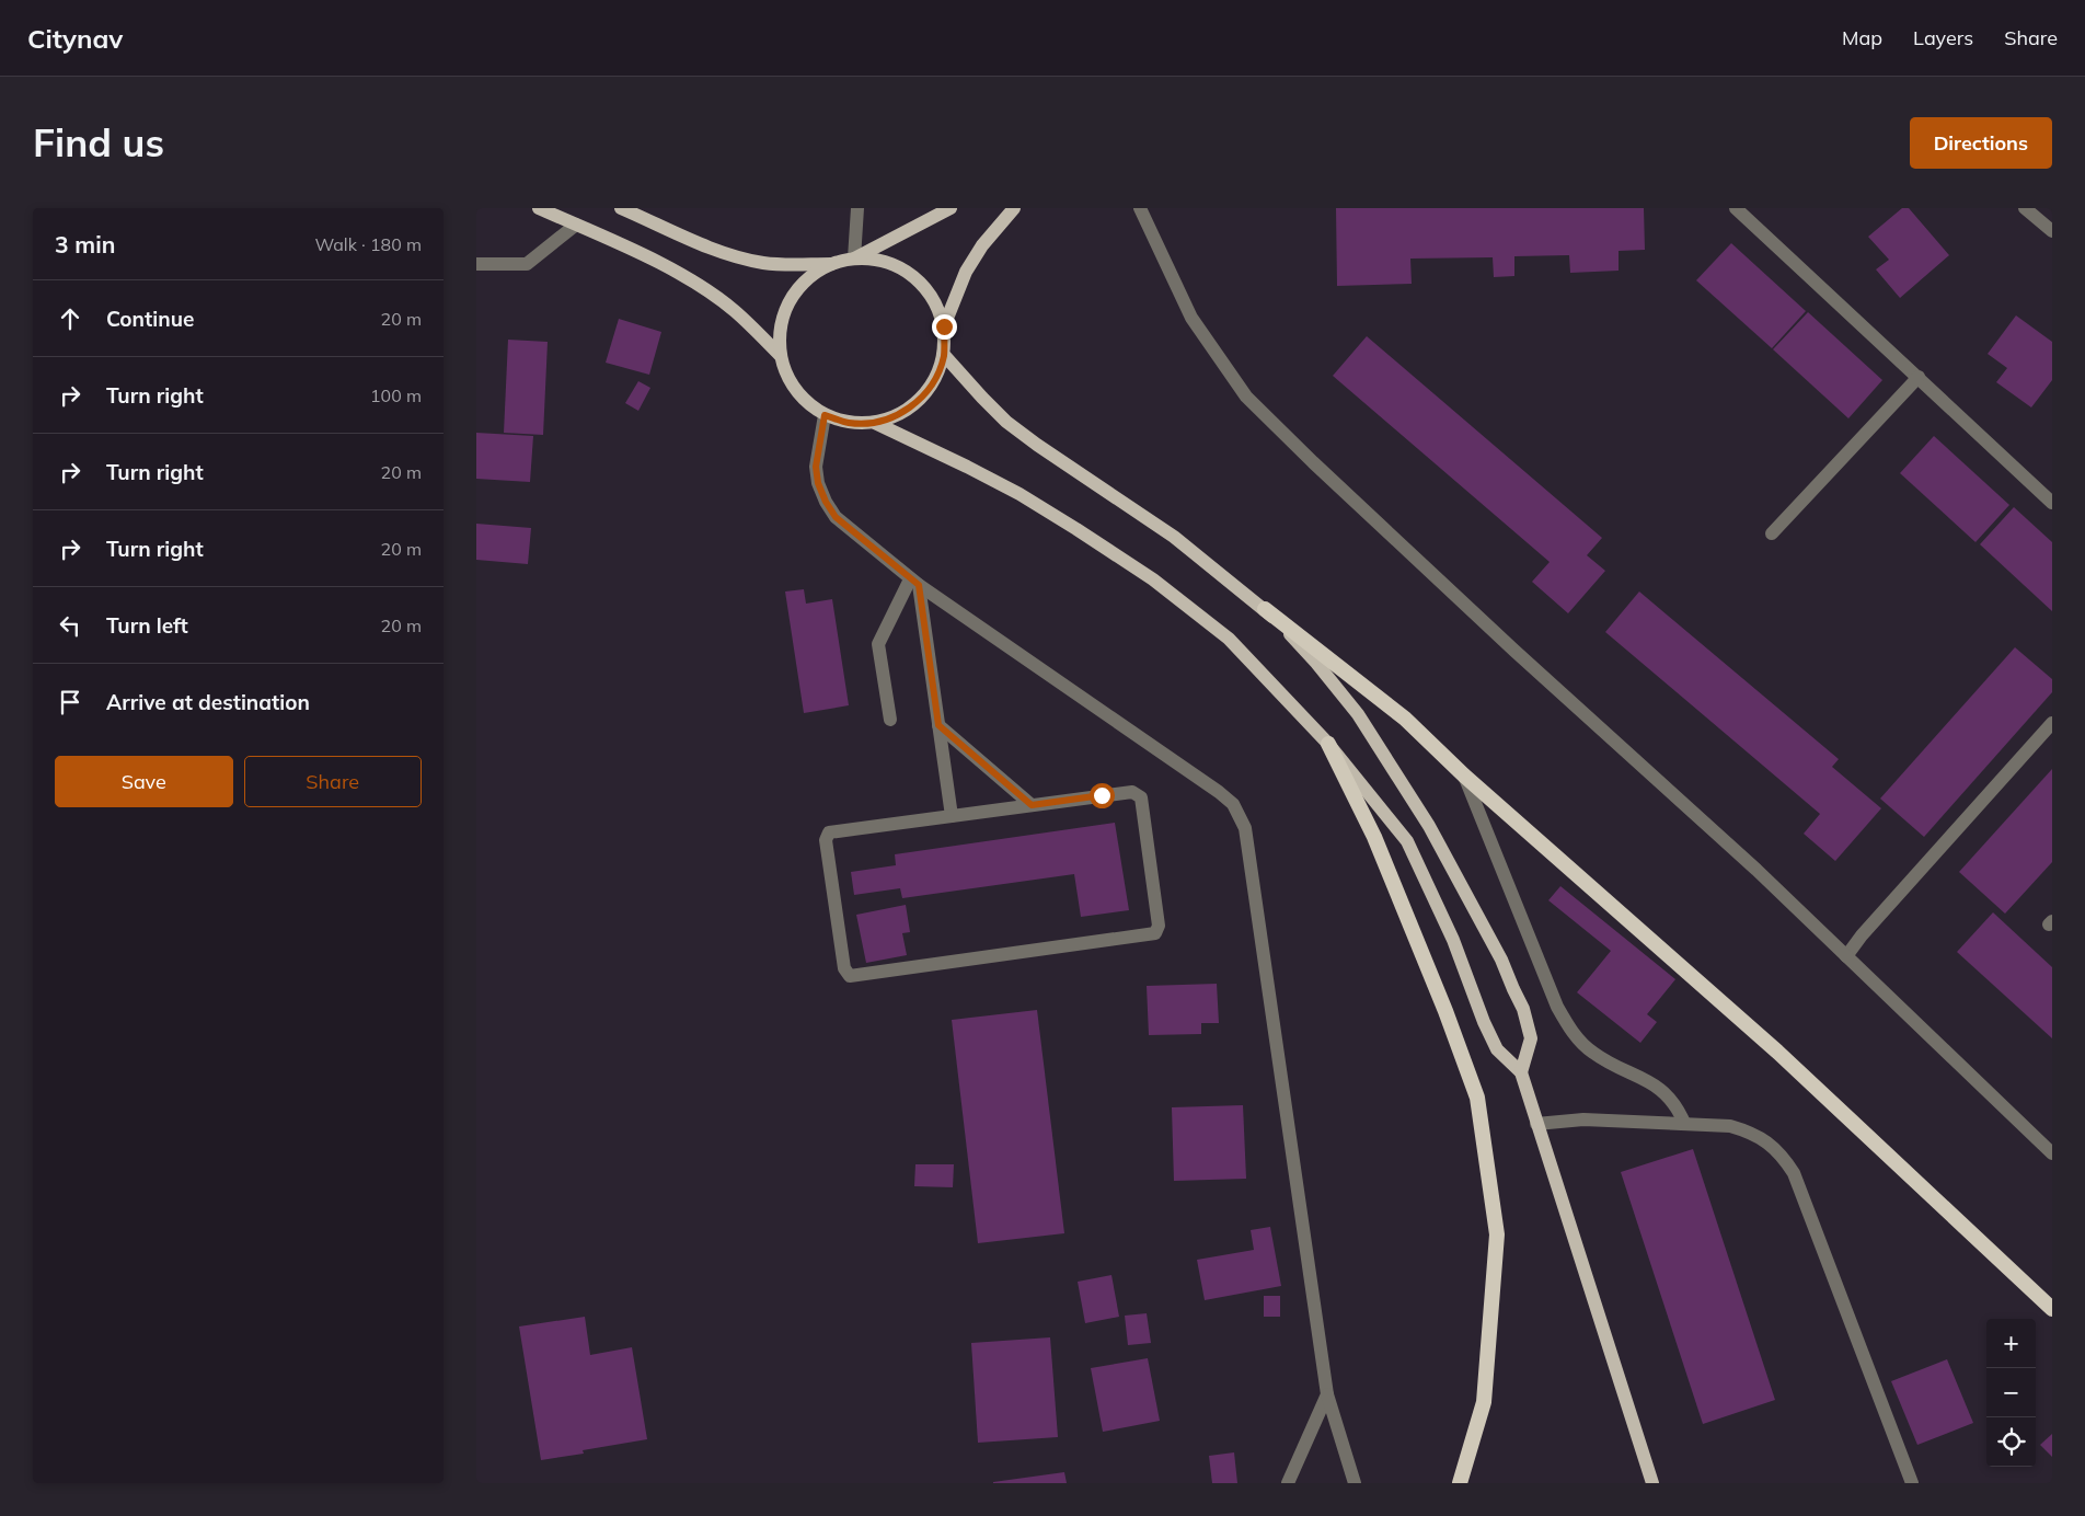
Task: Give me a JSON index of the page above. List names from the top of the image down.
{
  "page": {
    "header": "Citynav",
    "nav": ["Map", "Layers", "Share"],
    "buttons": [
      "Directions",
      ["Save", "Share"]
    ],
    "title": "Find us",
    "heading": ["3 min", "Walk · 180 m"],
    "list": [
      ["Continue", "20 m"],
      ["Turn right", "100 m"],
      ["Turn right", "20 m"],
      ["Turn right", "20 m"],
      ["Turn left", "20 m"],
      "Arrive at destination"
    ],
    "map_buttons": ["+", "−"]
  }
}
